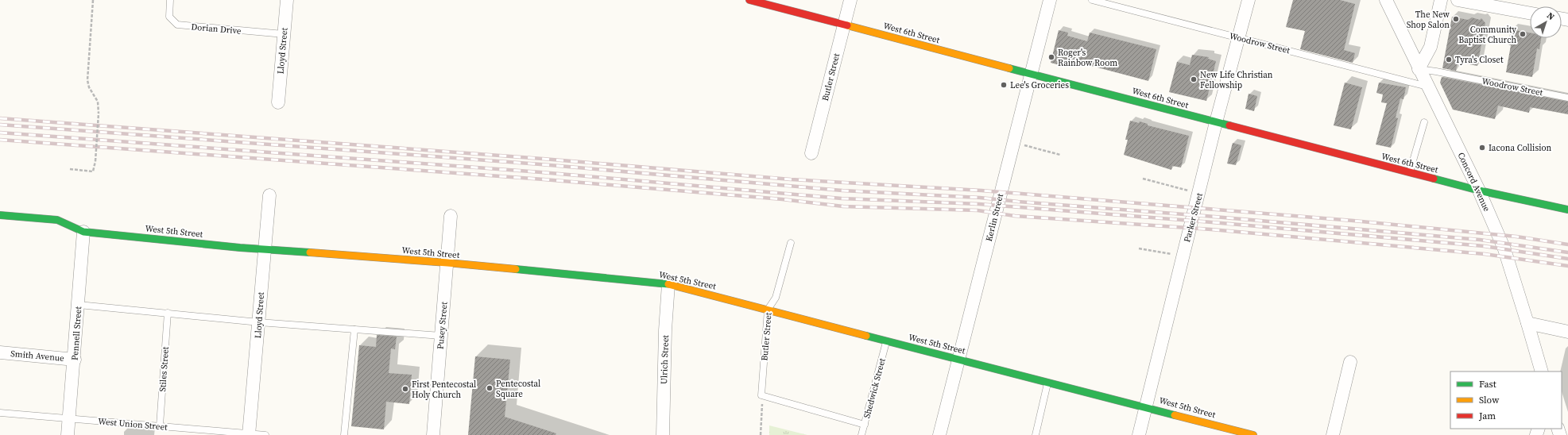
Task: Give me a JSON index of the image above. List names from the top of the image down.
{
  "streets": {
    "street": [
      "West 6th Street",
      "Lloyd Street",
      "Butler Street",
      "Concord Avenue",
      "Kerlin Street",
      "Parker Street",
      "West 5th Street",
      "Pusey Street",
      "Pennell Street",
      "Smith Avenue",
      "Ulrich Street"
    ],
    "lane": [
      "Dorian Drive",
      "Woodrow Street",
      "Stiles Street",
      "Shedwick Street",
      "West Union Street"
    ]
  },
  "crossings": [
    ["Dorian Drive", "Lloyd Street"],
    ["West 6th Street", "Butler Street"],
    ["West 6th Street", "Concord Avenue"],
    ["West 6th Street", "Kerlin Street"],
    ["West 6th Street", "Parker Street"],
    ["Woodrow Street", "Concord Avenue"],
    ["Woodrow Street", "Parker Street"],
    ["Lloyd Street", "West 5th Street"],
    ["Lloyd Street", "West Union Street"],
    ["Butler Street", "West 5th Street"],
    ["Kerlin Street", "West 5th Street"],
    ["Parker Street", "West 5th Street"],
    ["West 5th Street", "Pusey Street"],
    ["West 5th Street", "Pennell Street"],
    ["West 5th Street", "Ulrich Street"],
    ["West 5th Street", "Shedwick Street"],
    ["Pennell Street", "Smith Avenue"],
    ["Pennell Street", "West Union Street"],
    ["Stiles Street", "West Union Street"]
  ],
  "places": [
    "The New Shop Salon",
    "Community Baptist Church",
    "Roger's Rainbow Room",
    "Tyra's Closet",
    "New Life Christian Fellowship",
    "Lee's Groceries",
    "Iacona Collision",
    "Pentecostal Square",
    "First Pentecostal Holy Church"
  ],
  "legend": ["Fast", "Slow", "Jam"],
  "north": "top right"
}
